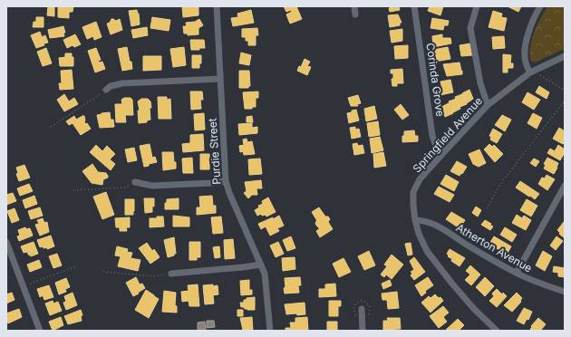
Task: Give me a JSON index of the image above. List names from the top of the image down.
{
  "streets": {
    "street": [
      "Corinda Grove",
      "Springfield Avenue",
      "Purdie Street",
      "Atherton Avenue"
    ]
  },
  "crossings": [
    ["Corinda Grove", "Springfield Avenue"],
    ["Springfield Avenue", "Atherton Avenue"]
  ]
}
